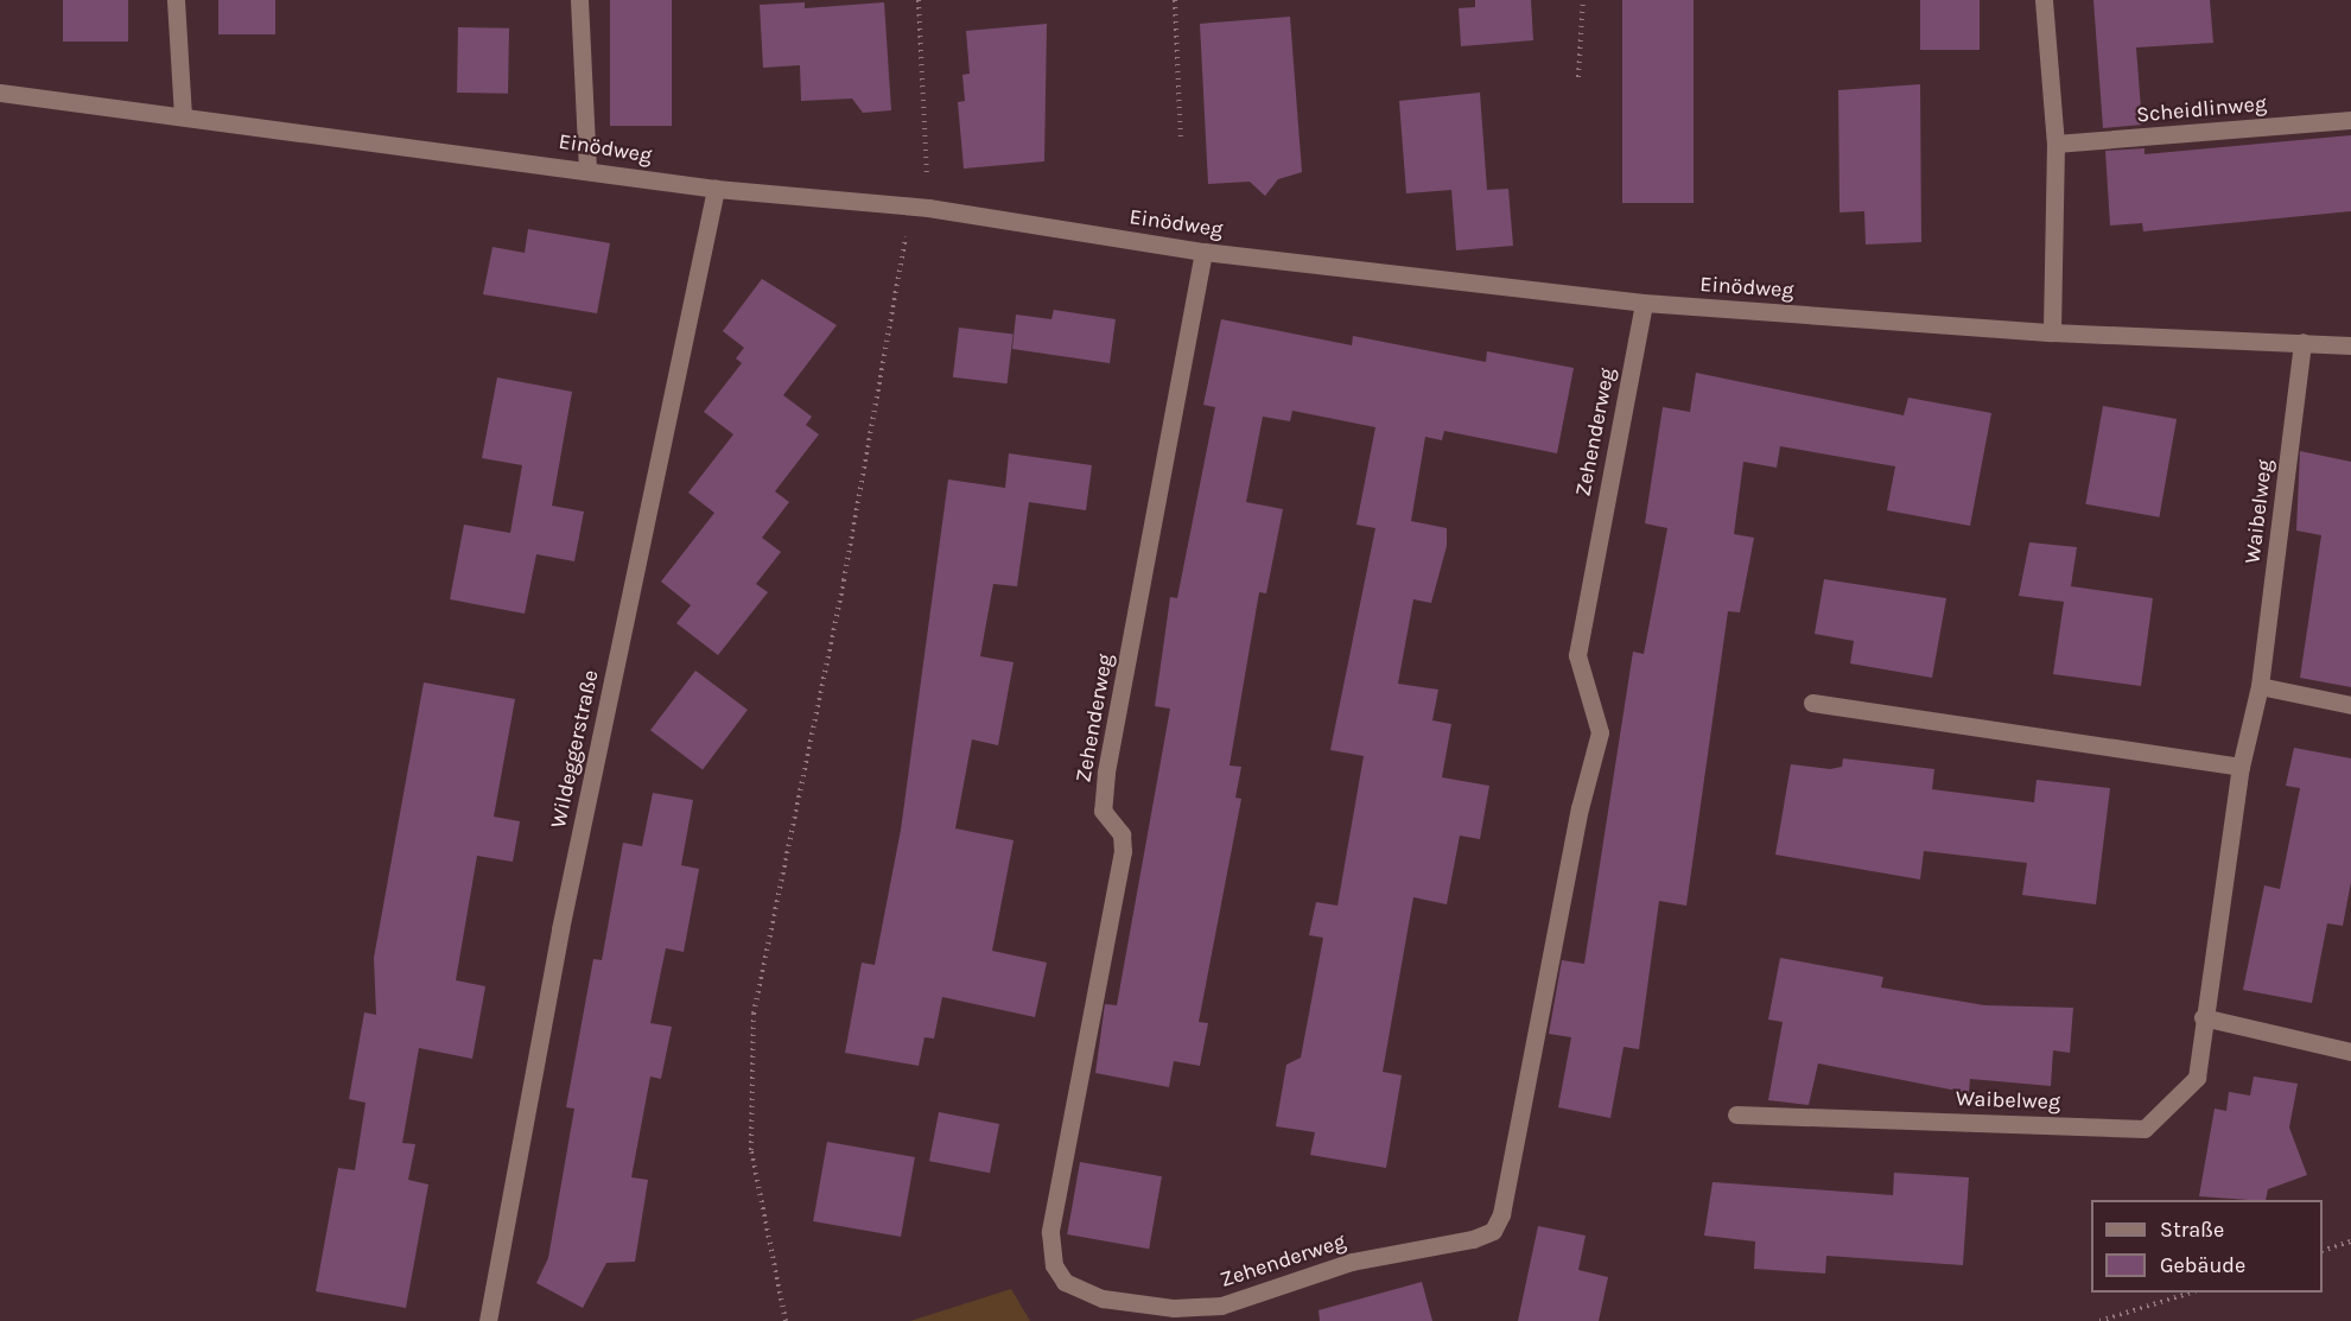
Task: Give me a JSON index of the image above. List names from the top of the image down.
{
  "streets": {
    "street": [
      "Scheidlinweg",
      "Einödweg",
      "Zehenderweg",
      "Waibelweg",
      "Wildeggerstraße"
    ]
  },
  "crossings": [
    ["Einödweg", "Zehenderweg"],
    ["Einödweg", "Waibelweg"],
    ["Einödweg", "Wildeggerstraße"]
  ],
  "legend": ["Straße", "Gebäude"]
}
